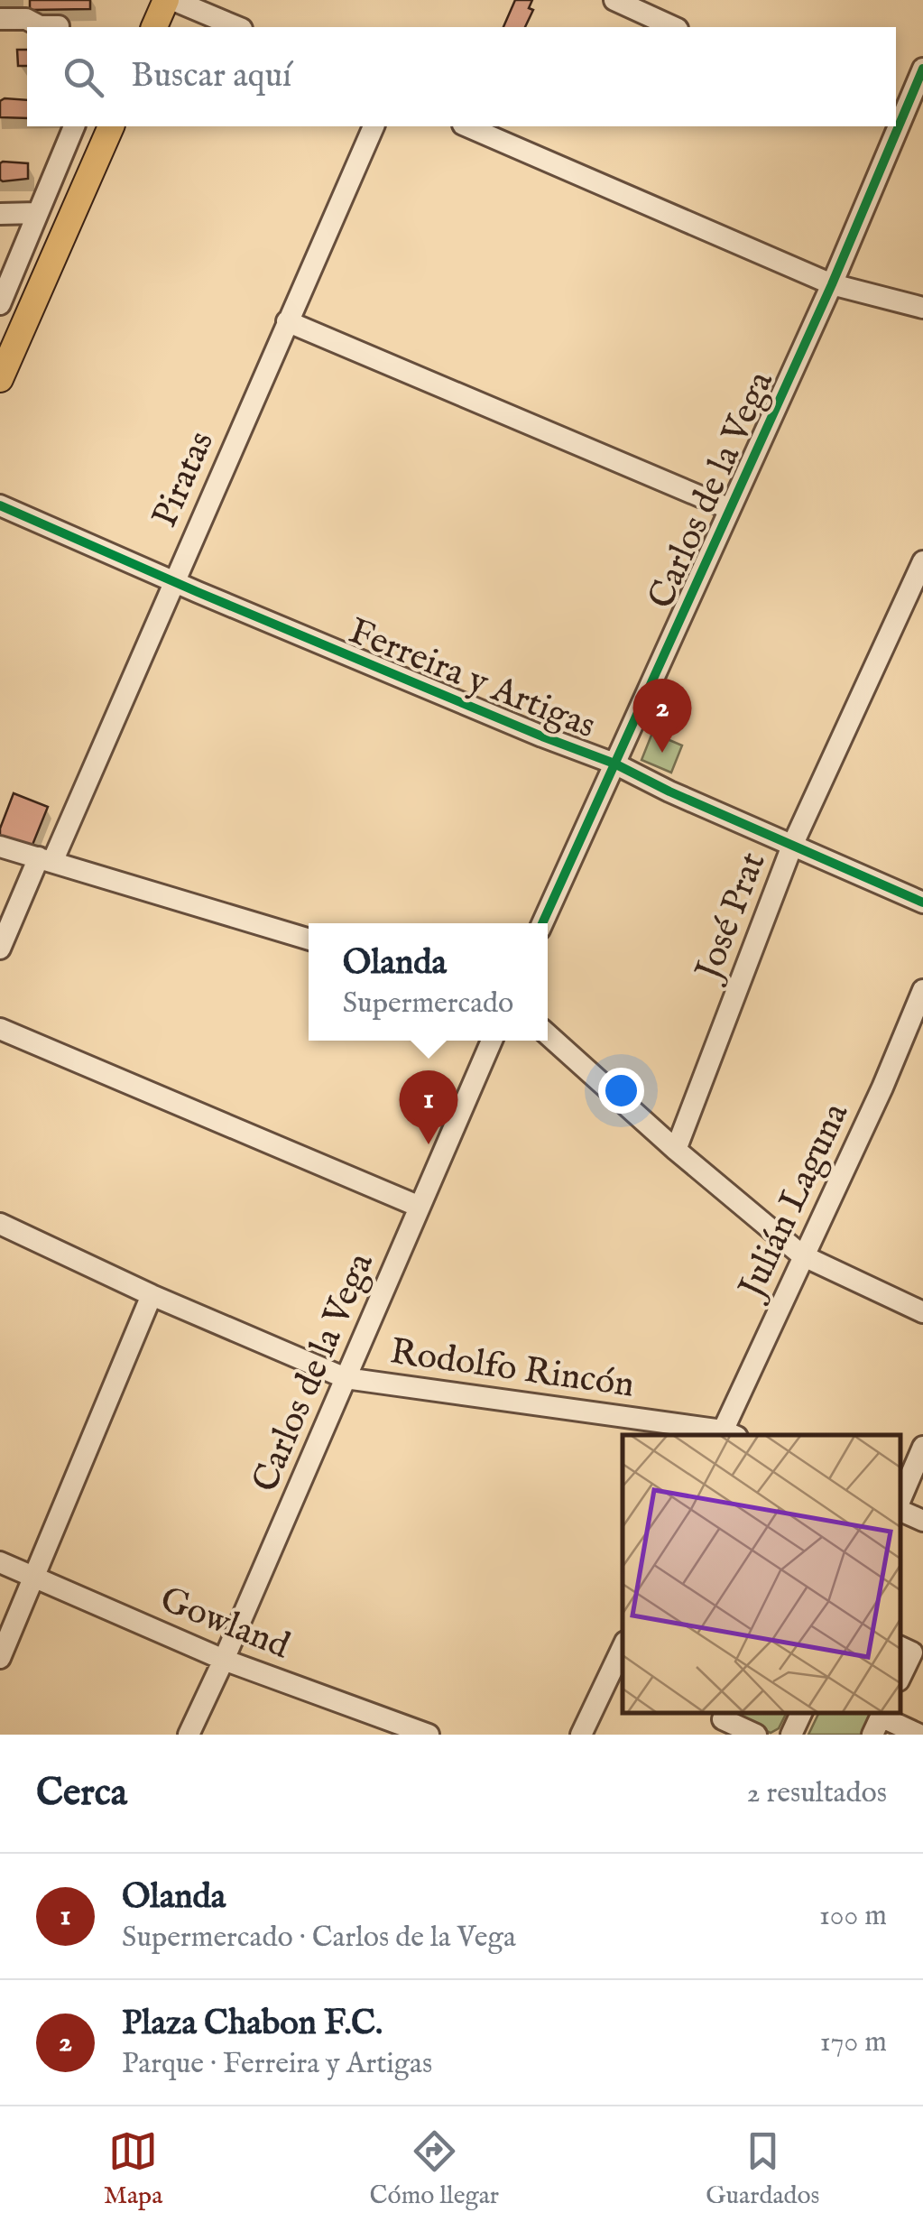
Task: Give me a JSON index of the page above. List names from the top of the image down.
{
  "streets": {
    "street": [
      "Piratas",
      "Carlos de la Vega",
      "Ferreira y Artigas",
      "José Prat",
      "Julián Laguna",
      "Rodolfo Rincón",
      "Gowland"
    ]
  },
  "crossings": [
    ["Piratas", "Ferreira y Artigas"],
    ["Carlos de la Vega", "Ferreira y Artigas"],
    ["Carlos de la Vega", "Rodolfo Rincón"],
    ["Carlos de la Vega", "Gowland"],
    ["Ferreira y Artigas", "José Prat"],
    ["Julián Laguna", "Rodolfo Rincón"]
  ],
  "page": {
    "search": "Buscar aquí",
    "pins": ["2", "1"],
    "popup": ["Olanda", "Supermercado"],
    "heading": ["Cerca", "2 resultados"],
    "list": [
      {
        "mark": "1",
        "name": "Olanda",
        "note": "Supermercado · Carlos de la Vega",
        "value": "100 m"
      },
      {
        "mark": "2",
        "name": "Plaza Chabon F.C.",
        "note": "Parque · Ferreira y Artigas",
        "value": "170 m"
      }
    ],
    "nav": ["Mapa", "Cómo llegar", "Guardados"]
  }
}
